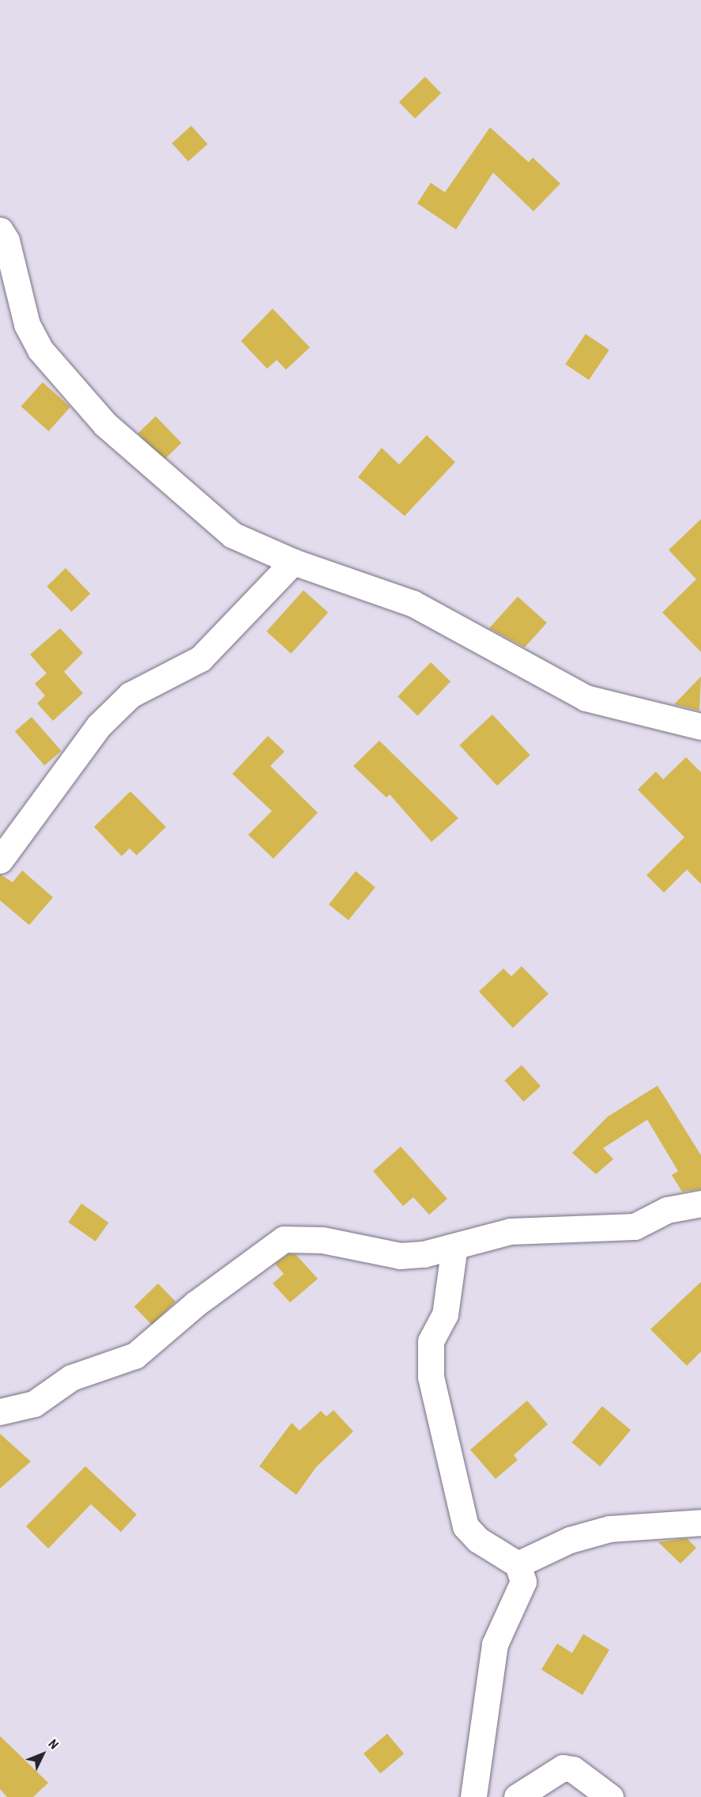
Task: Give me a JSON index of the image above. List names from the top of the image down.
{
  "north": "top right"
}
